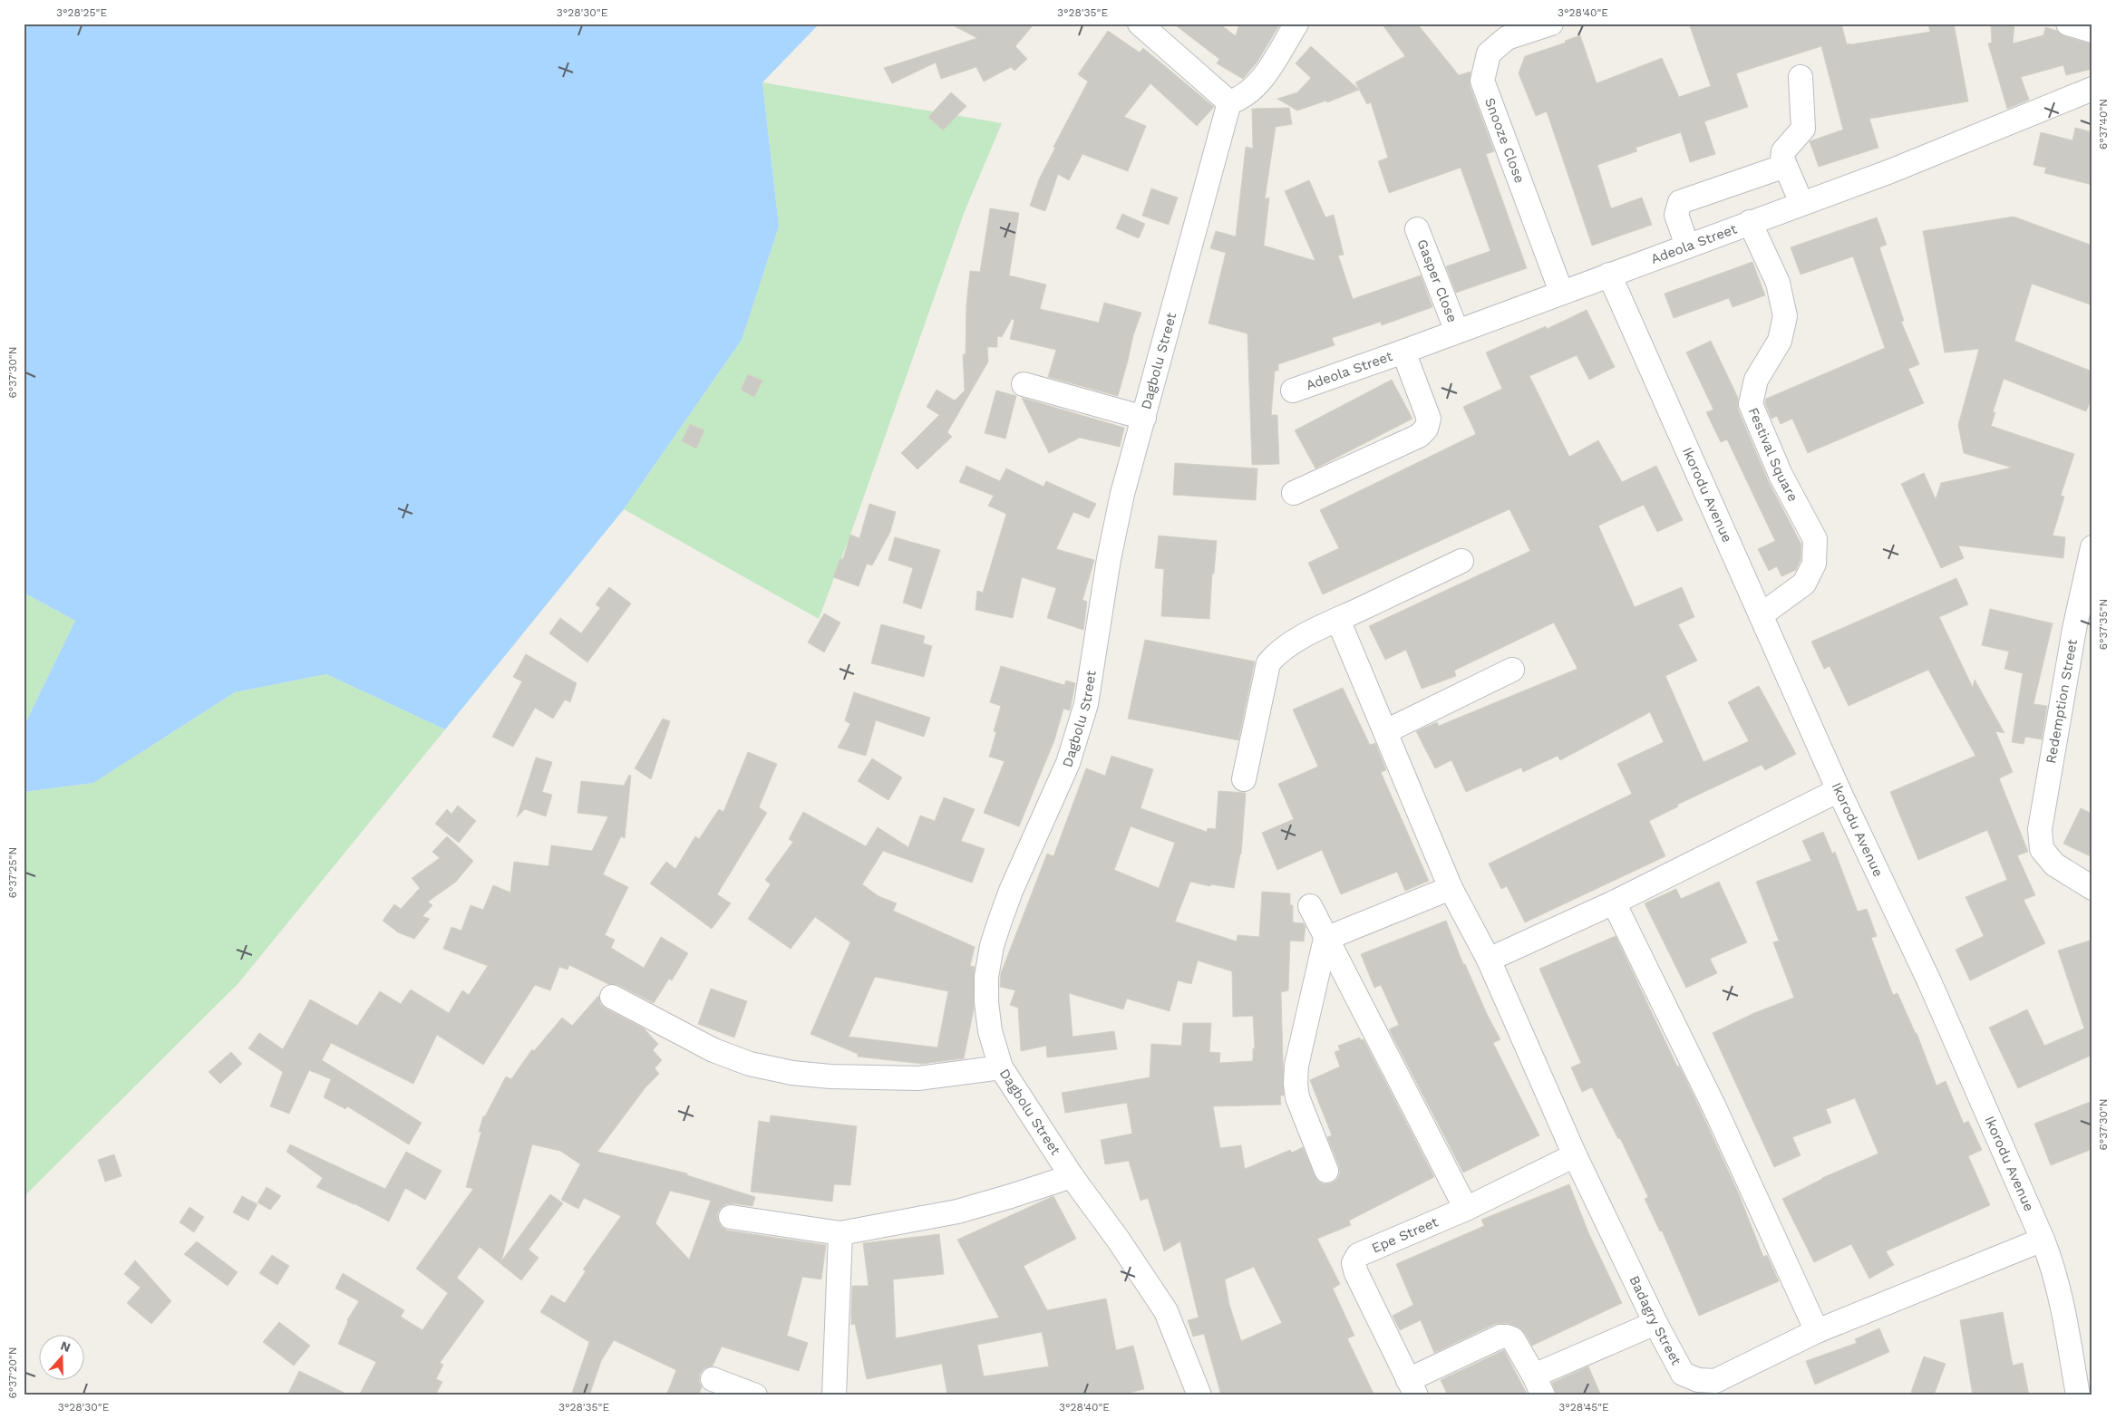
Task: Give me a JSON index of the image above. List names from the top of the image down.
{
  "streets": {
    "street": [
      "Snooze Close",
      "Adeola Street",
      "Gasper Close",
      "Dagbolu Street",
      "Festival Square",
      "Ikorodu Avenue",
      "Redemption Street",
      "Epe Street",
      "Badagry Street"
    ]
  },
  "crossings": [
    ["Snooze Close", "Adeola Street"],
    ["Adeola Street", "Gasper Close"],
    ["Adeola Street", "Festival Square"],
    ["Adeola Street", "Ikorodu Avenue"],
    ["Festival Square", "Ikorodu Avenue"],
    ["Ikorodu Avenue", "Badagry Street"],
    ["Epe Street", "Badagry Street"]
  ],
  "north": "top",
  "coordinates": [
    "3°28'25\"E",
    "3°28'30\"E",
    "3°28'35\"E",
    "3°28'40\"E",
    "6°37'40\"N",
    "6°37'30\"N",
    "6°37'35\"N",
    "6°37'25\"N",
    "6°37'20\"N",
    "3°28'45\"E"
  ]
}
